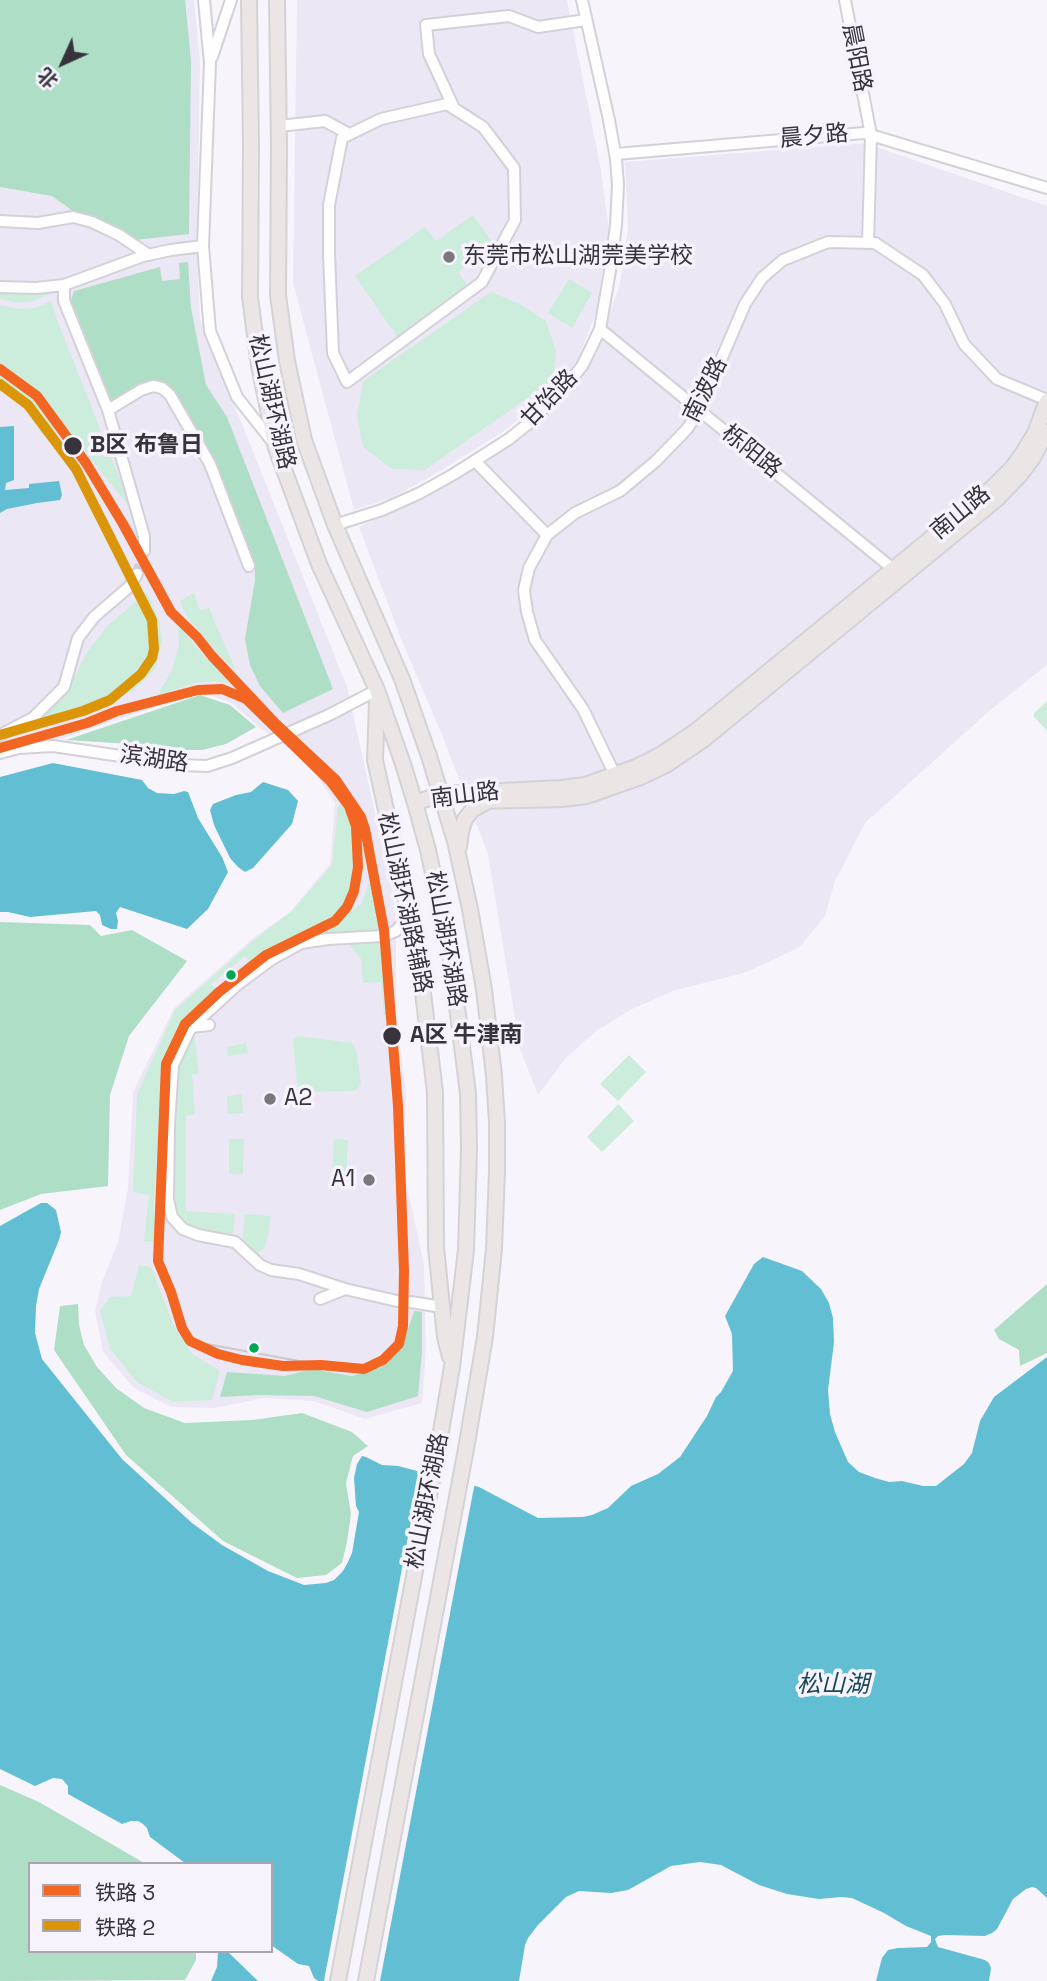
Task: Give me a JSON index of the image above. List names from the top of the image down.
{
  "streets": {
    "main road": ["松山湖环湖路", "南山路", "松山湖环湖路辅路"],
    "street": [
      "晨阳路",
      "晨夕路",
      "南波路",
      "甘饴路",
      "栎阳路",
      "滨湖路"
    ]
  },
  "crossings": [
    ["晨阳路", "晨夕路"],
    ["晨阳路", "南波路"],
    ["晨夕路", "甘饴路"],
    ["南波路", "栎阳路"],
    ["南波路", "南山路"],
    ["甘饴路", "松山湖环湖路"],
    ["甘饴路", "栎阳路"],
    ["松山湖环湖路", "南山路"],
    ["松山湖环湖路", "滨湖路"],
    ["松山湖环湖路", "松山湖环湖路辅路"],
    ["栎阳路", "南山路"],
    ["滨湖路", "松山湖环湖路辅路"]
  ],
  "water": ["松山湖"],
  "places": [
    "东莞市松山湖莞美学校",
    "B区 布鲁日",
    "A区 牛津南",
    "A2",
    "A1"
  ],
  "lines": ["rail line 3", "rail line 2"],
  "legend": ["铁路 3", "铁路 2"],
  "north": "bottom left"
}
